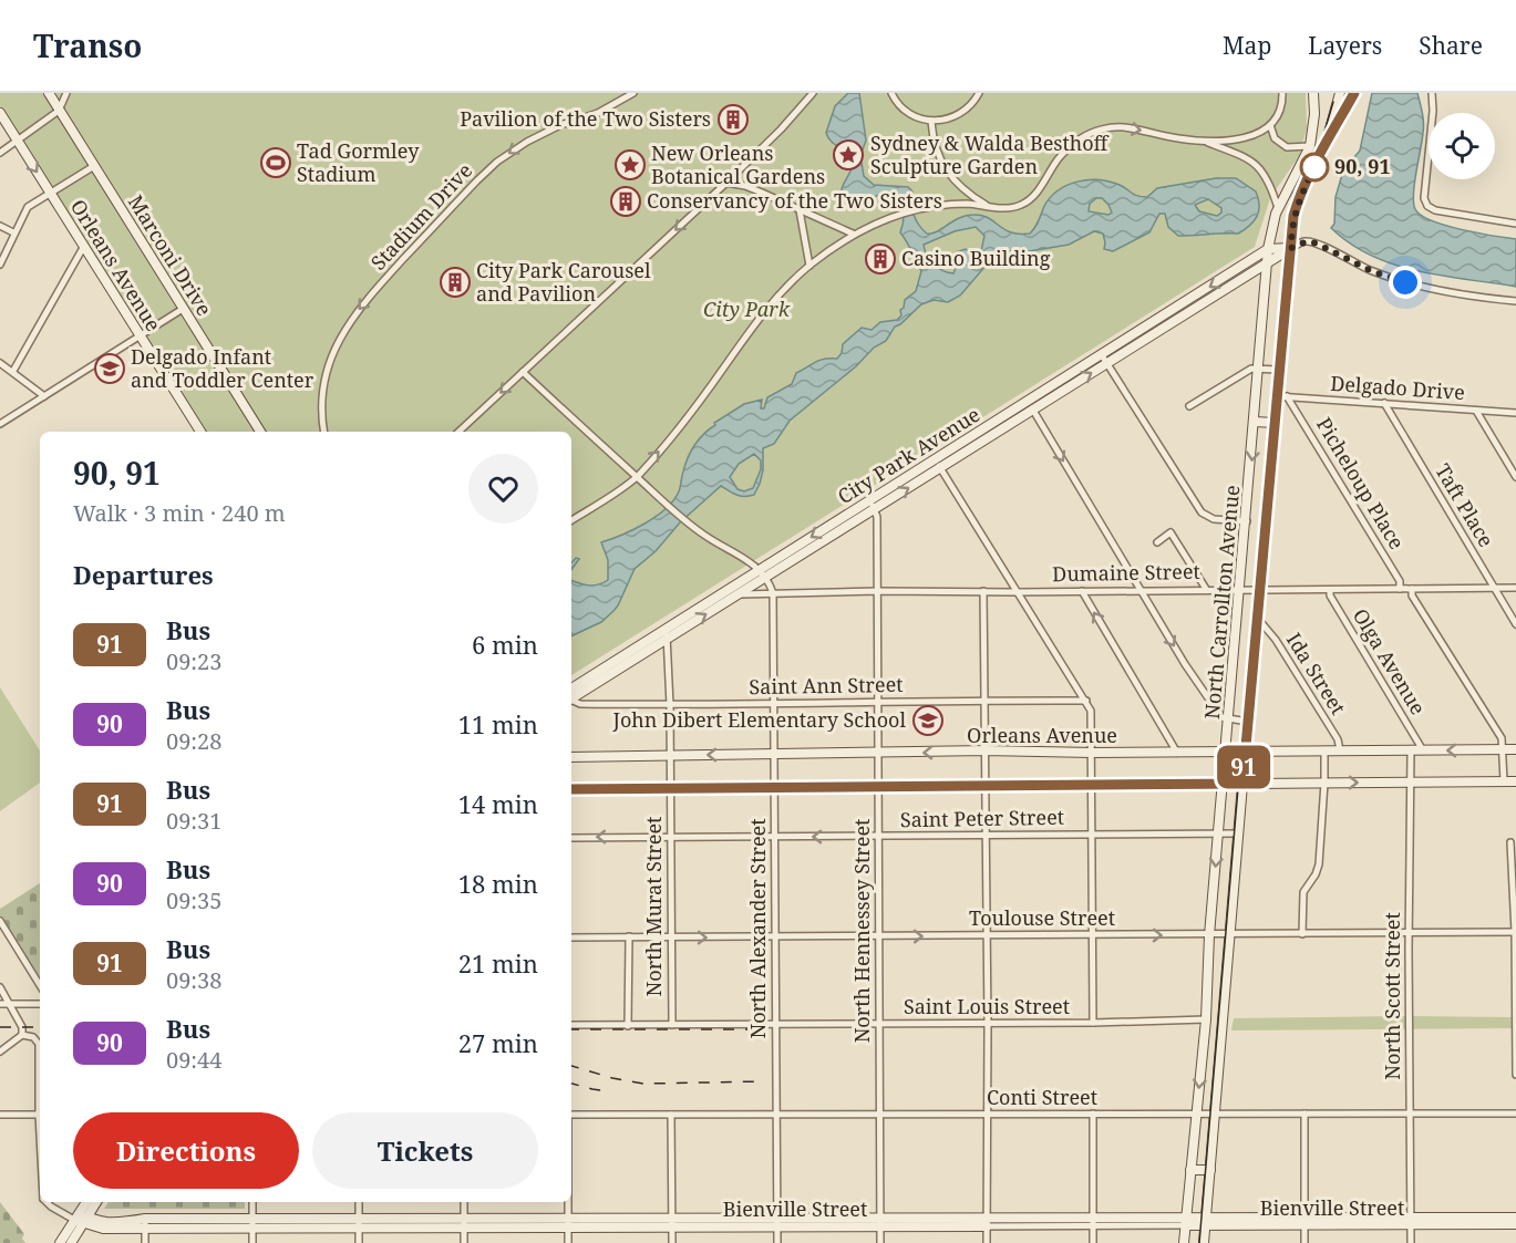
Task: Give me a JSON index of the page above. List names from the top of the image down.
{
  "streets": {
    "street": [
      "Stadium Drive",
      "Marconi Drive",
      "Orleans Avenue",
      "Delgado Drive",
      "City Park Avenue",
      "Picheloup Place",
      "Taft Place",
      "Dumaine Street",
      "North Carrollton Avenue",
      "Olga Avenue",
      "Ida Street",
      "Saint Ann Street",
      "Saint Peter Street",
      "North Murat Street",
      "Toulouse Street",
      "North Alexander Street",
      "North Hennessey Street",
      "North Scott Street",
      "Saint Louis Street",
      "Conti Street",
      "Bienville Street"
    ]
  },
  "crossings": [
    ["Orleans Avenue", "North Carrollton Avenue"],
    ["Orleans Avenue", "Olga Avenue"],
    ["Orleans Avenue", "Ida Street"],
    ["Orleans Avenue", "North Murat Street"],
    ["Orleans Avenue", "North Alexander Street"],
    ["Orleans Avenue", "North Hennessey Street"],
    ["Orleans Avenue", "North Scott Street"],
    ["Delgado Drive", "Picheloup Place"],
    ["Delgado Drive", "Taft Place"],
    ["Delgado Drive", "North Carrollton Avenue"],
    ["City Park Avenue", "Dumaine Street"],
    ["City Park Avenue", "North Carrollton Avenue"],
    ["City Park Avenue", "North Murat Street"],
    ["City Park Avenue", "North Alexander Street"],
    ["City Park Avenue", "North Hennessey Street"],
    ["Picheloup Place", "Dumaine Street"],
    ["Picheloup Place", "North Carrollton Avenue"],
    ["Taft Place", "Dumaine Street"],
    ["Dumaine Street", "North Carrollton Avenue"],
    ["Dumaine Street", "Olga Avenue"],
    ["Dumaine Street", "North Alexander Street"],
    ["Dumaine Street", "North Hennessey Street"],
    ["North Carrollton Avenue", "Ida Street"],
    ["North Carrollton Avenue", "Saint Peter Street"],
    ["North Carrollton Avenue", "Toulouse Street"],
    ["North Carrollton Avenue", "Saint Louis Street"],
    ["North Carrollton Avenue", "Conti Street"],
    ["North Carrollton Avenue", "Bienville Street"],
    ["Saint Ann Street", "North Murat Street"],
    ["Saint Ann Street", "North Alexander Street"],
    ["Saint Ann Street", "North Hennessey Street"],
    ["Saint Peter Street", "North Murat Street"],
    ["Saint Peter Street", "North Alexander Street"],
    ["Saint Peter Street", "North Hennessey Street"],
    ["North Murat Street", "Toulouse Street"],
    ["North Murat Street", "Saint Louis Street"],
    ["Toulouse Street", "North Alexander Street"],
    ["Toulouse Street", "North Hennessey Street"],
    ["Toulouse Street", "North Scott Street"],
    ["North Alexander Street", "Saint Louis Street"],
    ["North Alexander Street", "Conti Street"],
    ["North Alexander Street", "Bienville Street"],
    ["North Hennessey Street", "Saint Louis Street"],
    ["North Hennessey Street", "Conti Street"],
    ["North Hennessey Street", "Bienville Street"],
    ["North Scott Street", "Conti Street"],
    ["North Scott Street", "Bienville Street"]
  ],
  "one_way": ["Stadium Drive"],
  "parks": ["City Park"],
  "places": {
    "building": [
      "Pavilion of the Two Sisters",
      "Conservancy of the Two Sisters",
      "Casino Building",
      "City Park Carousel and Pavilion"
    ],
    "place": ["Sydney & Walda Besthoff Sculpture Garden", "New Orleans Botanical Gardens"],
    "sports": ["Tad Gormley Stadium"],
    "other": ["90, 91"],
    "school or university": ["Delgado Infant and Toddler Center", "John Dibert Elementary School"]
  },
  "lines": ["bus line 91"],
  "page": {
    "header": "Transo",
    "nav": ["Map", "Layers", "Share"],
    "on_map": "91",
    "heading": [
      ["90, 91", "Walk · 3 min · 240 m"],
      "Departures"
    ],
    "list": [
      {
        "mark": "91",
        "name": "Bus",
        "note": "09:23",
        "value": "6 min"
      },
      {
        "mark": "90",
        "name": "Bus",
        "note": "09:28",
        "value": "11 min"
      },
      {
        "mark": "91",
        "name": "Bus",
        "note": "09:31",
        "value": "14 min"
      },
      {
        "mark": "90",
        "name": "Bus",
        "note": "09:35",
        "value": "18 min"
      },
      {
        "mark": "91",
        "name": "Bus",
        "note": "09:38",
        "value": "21 min"
      },
      {
        "mark": "90",
        "name": "Bus",
        "note": "09:44",
        "value": "27 min"
      }
    ],
    "buttons": ["Directions", "Tickets"]
  }
}
